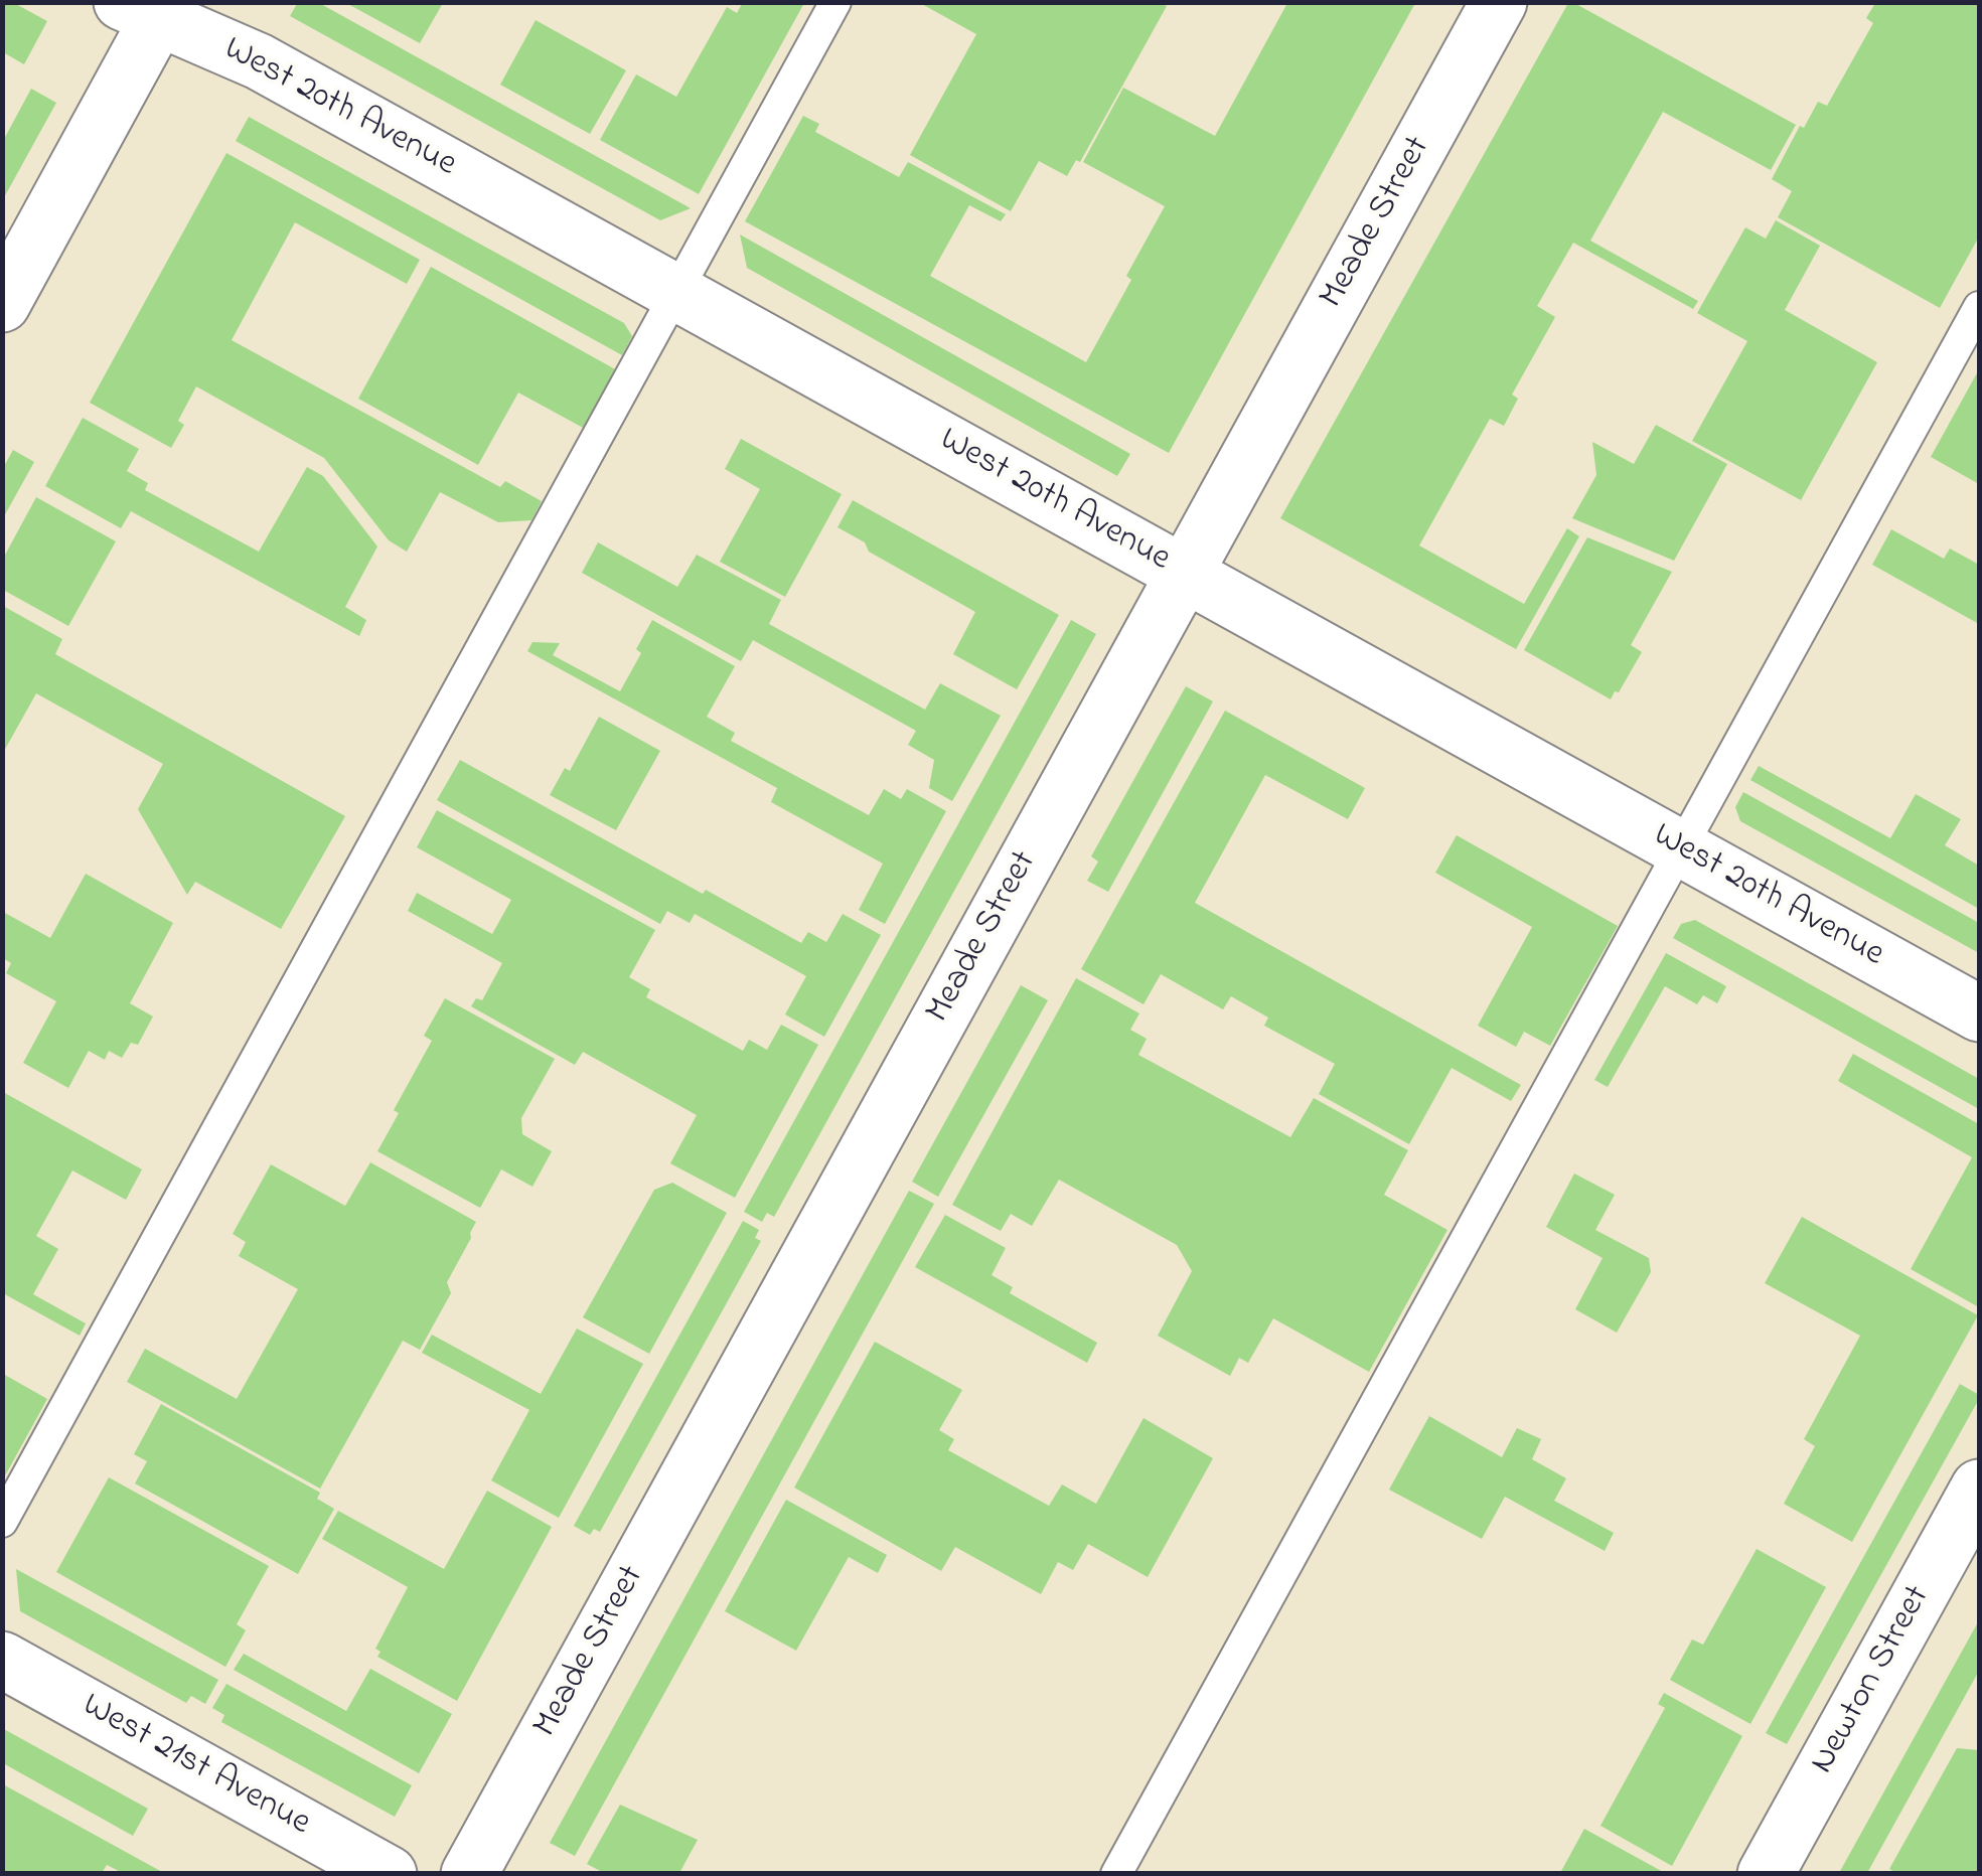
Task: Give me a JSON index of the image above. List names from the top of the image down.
{
  "streets": {
    "street": [
      "West 20th Avenue",
      "Meade Street",
      "Newton Street",
      "West 21st Avenue"
    ]
  },
  "crossings": [
    ["West 20th Avenue", "Meade Street"]
  ]
}
